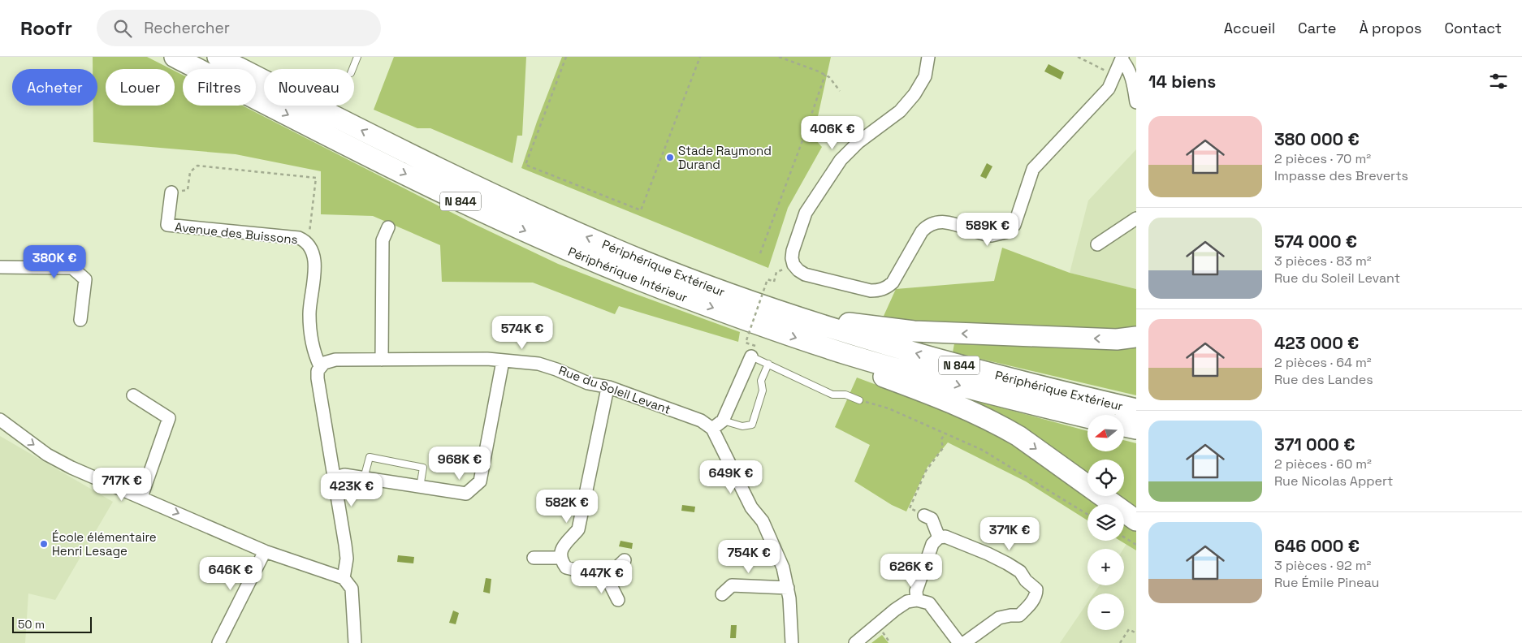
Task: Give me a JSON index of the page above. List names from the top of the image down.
{
  "streets": {
    "highway": ["N 844", "Périphérique Extérieur", "Périphérique Intérieur"],
    "street": ["Avenue des Buissons", "Rue du Soleil Levant"]
  },
  "crossings": [
    ["Avenue des Buissons", "Rue du Soleil Levant"]
  ],
  "places": ["Stade Raymond Durand", "École élémentaire Henri Lesage"],
  "scale_bar": "50 m",
  "north": "left",
  "page": {
    "header": "Roofr",
    "search": "Rechercher",
    "nav": [
      "Accueil",
      "Carte",
      "À propos",
      "Contact"
    ],
    "heading": "14 biens",
    "chip": [
      "Acheter",
      "Louer",
      "Filtres",
      "Nouveau"
    ],
    "list": [
      {
        "name": "380 000 €",
        "note": "2 pièces · 70 m² · Impasse des Breverts"
      },
      {
        "name": "574 000 €",
        "note": "3 pièces · 83 m² · Rue du Soleil Levant"
      },
      {
        "name": "423 000 €",
        "note": "2 pièces · 64 m² · Rue des Landes"
      },
      {
        "name": "371 000 €",
        "note": "2 pièces · 60 m² · Rue Nicolas Appert"
      },
      {
        "name": "646 000 €",
        "note": "3 pièces · 92 m² · Rue Émile Pineau"
      }
    ],
    "price": [
      "406K €",
      "589K €",
      "380K €",
      "574K €",
      "968K €",
      "649K €",
      "717K €",
      "423K €",
      "582K €",
      "371K €",
      "754K €",
      "626K €",
      "646K €",
      "447K €"
    ],
    "map_buttons": ["+", "−"],
    "scale": "50 m"
  }
}
